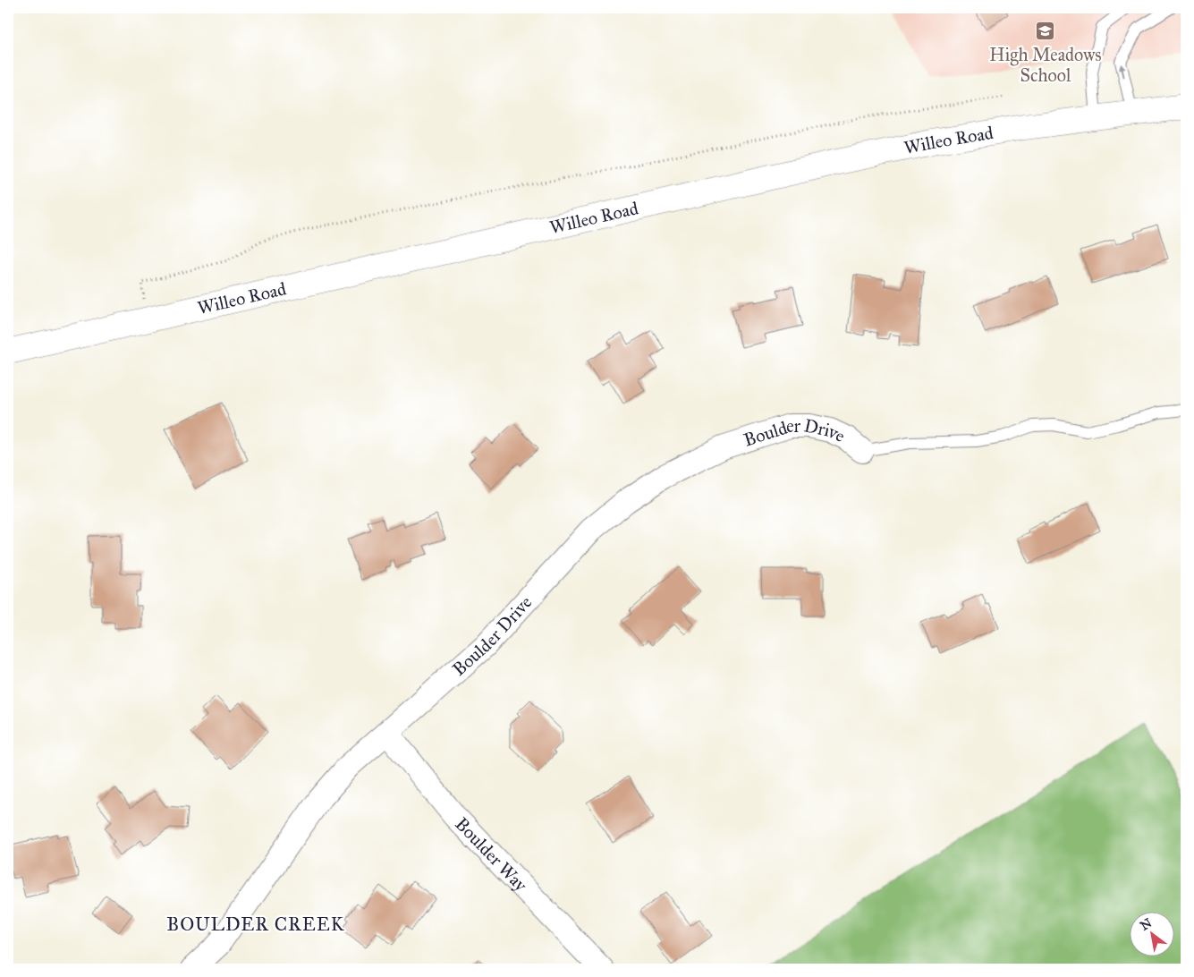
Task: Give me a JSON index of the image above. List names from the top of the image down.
{
  "streets": {
    "street": ["Willeo Road", "Boulder Drive", "Boulder Way"]
  },
  "crossings": [
    ["Boulder Drive", "Boulder Way"]
  ],
  "districts": ["BOULDER CREEK"],
  "places": {
    "school or university": ["High Meadows School"]
  },
  "north": "top left"
}
